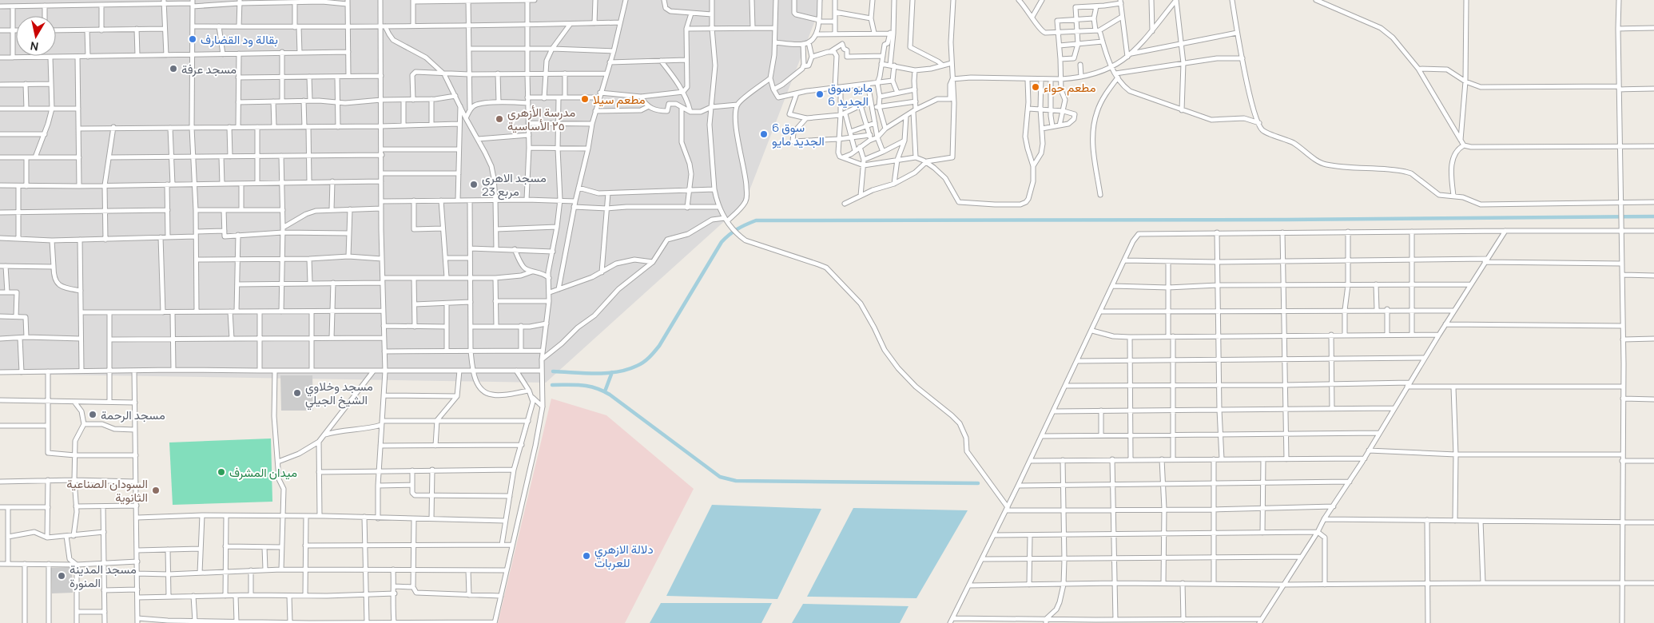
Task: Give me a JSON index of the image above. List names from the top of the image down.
{
  "places": [
    "بقالة ود القضارف",
    "مسجد عرفة",
    "مطعم حواء",
    "مايو سوق 6 الجديد",
    "مطعم سيلا",
    "مدرسة الأزهري ٢٥ الأساسية",
    "سوق 6 الجديد مايو",
    "مسجد الاهري مربع 23",
    "مسجد وخلاوي الشيخ الجيلي",
    "مسجد الرحمة",
    "ميدان المشرف",
    "السودان الصناعية الثانوية",
    "دلالة الازهري للعربات",
    "مسجد المدينة المنورة"
  ],
  "north": "bottom"
}
